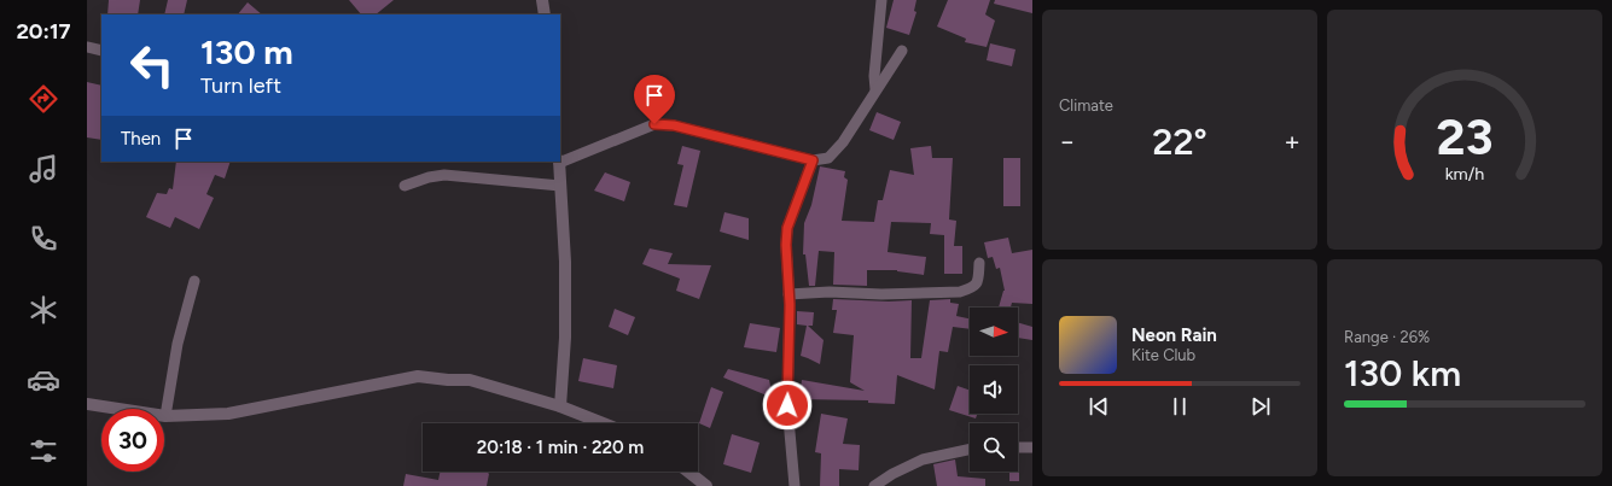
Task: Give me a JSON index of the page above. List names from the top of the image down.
{
  "north": "right",
  "page": {
    "tabs": "20:17",
    "tile": [
      "Climate",
      ["Range · 26%", "130 km"]
    ],
    "turn": ["130 m", "Turn left"],
    "then": "Then",
    "heat": ["−", "22°", "+"],
    "song": ["Neon Rain", "Kite Club"],
    "limit": "30",
    "trip": "20:18 · 1 min · 220 m",
    "gauge": ["23", "km/h"]
  }
}
